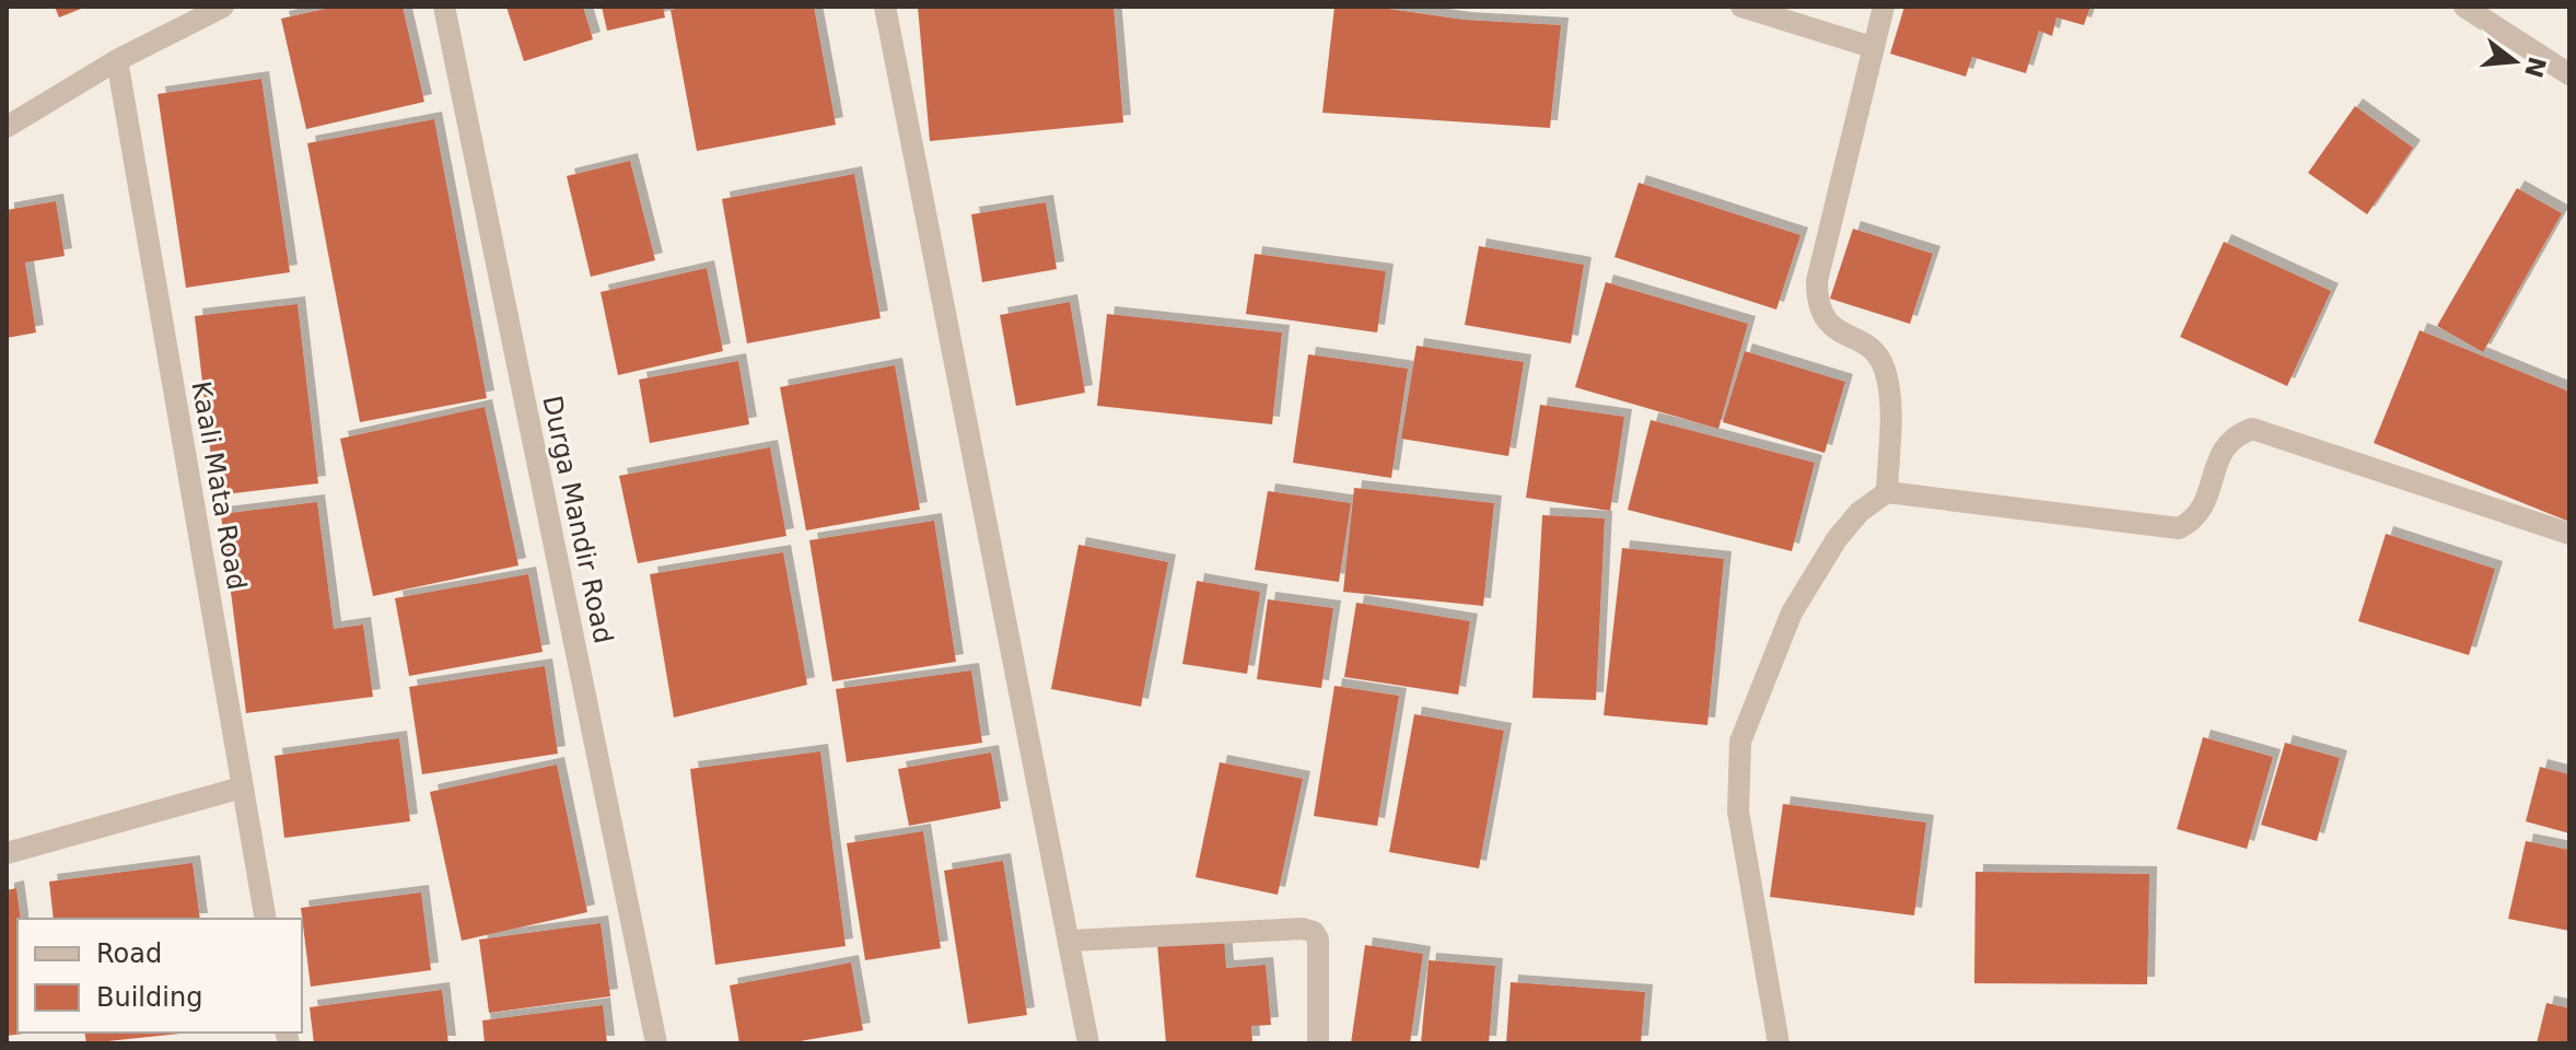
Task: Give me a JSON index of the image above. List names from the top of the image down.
{
  "streets": {
    "street": ["Kaali Mata Road", "Durga Mandir Road"]
  },
  "legend": ["Road", "Building"],
  "north": "right"
}
